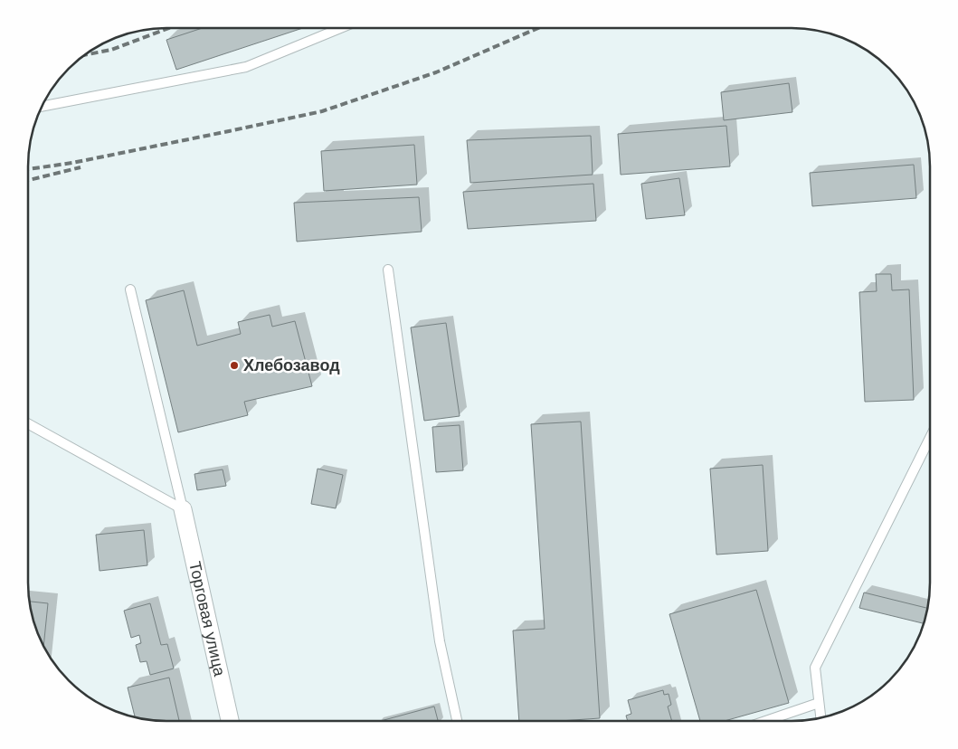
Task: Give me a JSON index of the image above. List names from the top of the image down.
{
  "streets": {
    "street": ["Торговая улица"]
  },
  "places": ["Хлебозавод"]
}
